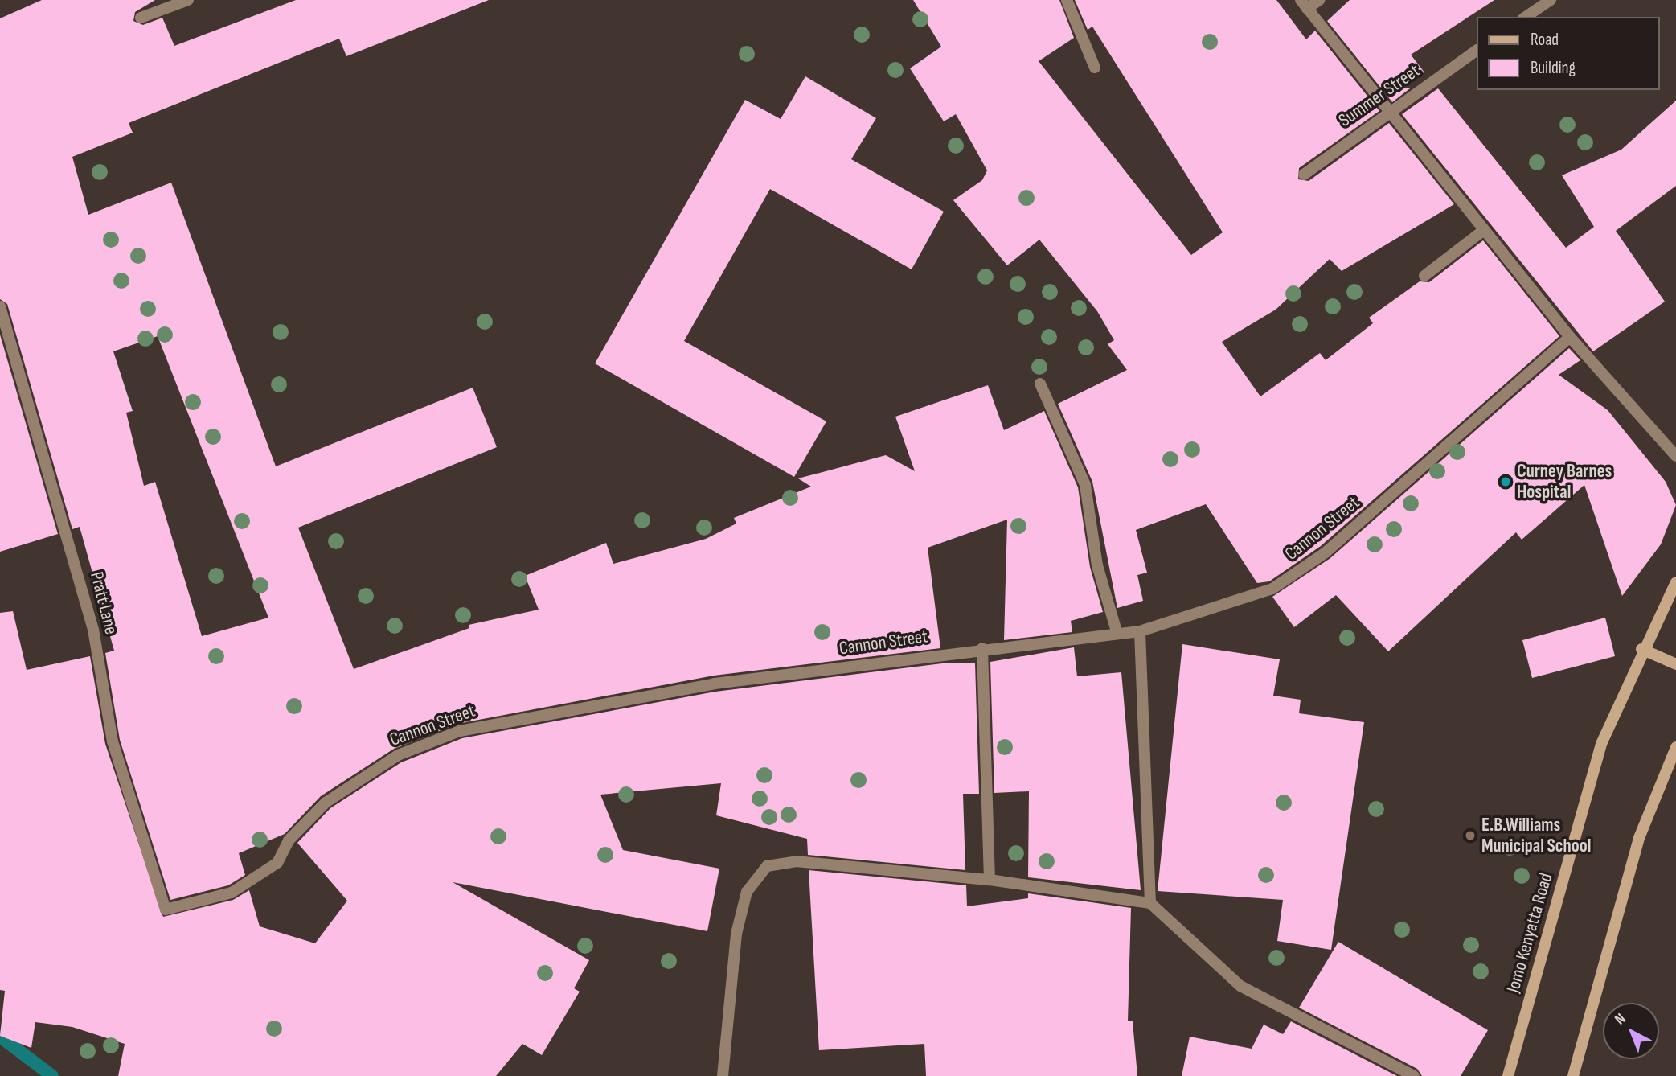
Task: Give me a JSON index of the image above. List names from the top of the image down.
{
  "streets": {
    "main road": ["Jomo Kenyatta Road"],
    "street": ["Summer Street", "Cannon Street", "Pratt Lane"]
  },
  "crossings": [
    ["Cannon Street", "Pratt Lane"]
  ],
  "places": ["Curney Barnes Hospital", "E.B.Williams Municipal School"],
  "legend": ["Road", "Building"],
  "north": "top left"
}
